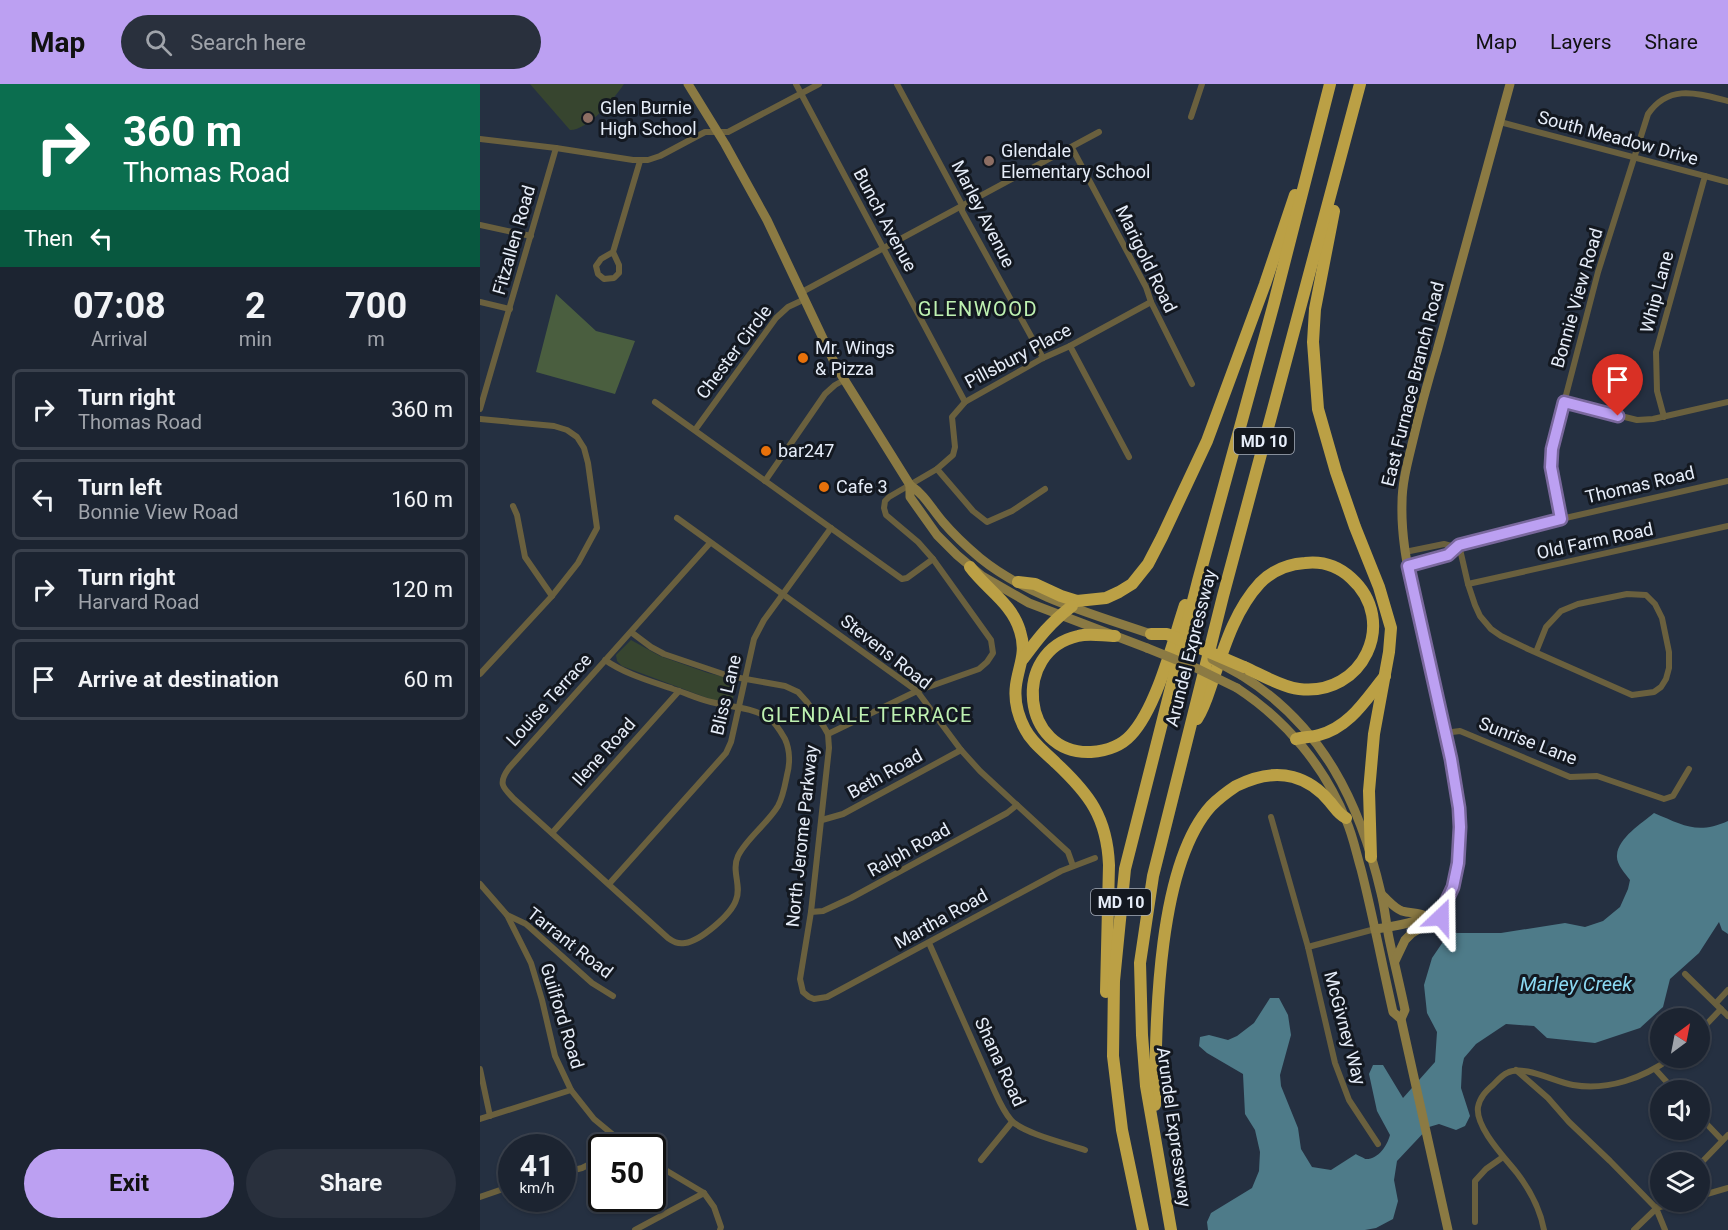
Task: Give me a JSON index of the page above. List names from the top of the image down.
{
  "streets": {
    "highway": ["MD 10", "Arundel Expressway"],
    "main road": ["East Furnace Branch Road"],
    "street": [
      "South Meadow Drive",
      "Marley Avenue",
      "Bunch Avenue",
      "Fitzallen Road",
      "Marigold Road",
      "Whip Lane",
      "Bonnie View Road",
      "Chester Circle",
      "Pillsbury Place",
      "Thomas Road",
      "Old Farm Road",
      "Stevens Road",
      "Bliss Lane",
      "Louise Terrace",
      "Sunrise Lane",
      "Ilene Road",
      "Beth Road",
      "North Jerome Parkway",
      "Ralph Road",
      "Martha Road",
      "Tarrant Road",
      "Guilford Road",
      "McGivney Way",
      "Shana Road"
    ]
  },
  "crossings": [
    ["South Meadow Drive", "Whip Lane"],
    ["South Meadow Drive", "Bonnie View Road"],
    ["South Meadow Drive", "East Furnace Branch Road"],
    ["Marley Avenue", "Chester Circle"],
    ["Marley Avenue", "Pillsbury Place"],
    ["Bunch Avenue", "Chester Circle"],
    ["Bunch Avenue", "Pillsbury Place"],
    ["Marigold Road", "Chester Circle"],
    ["Marigold Road", "Pillsbury Place"],
    ["Bonnie View Road", "Thomas Road"],
    ["East Furnace Branch Road", "Thomas Road"],
    ["East Furnace Branch Road", "Sunrise Lane"],
    ["Stevens Road", "Bliss Lane"],
    ["Stevens Road", "Louise Terrace"],
    ["Stevens Road", "Beth Road"],
    ["Stevens Road", "Ralph Road"],
    ["Stevens Road", "Martha Road"],
    ["Bliss Lane", "Louise Terrace"],
    ["Bliss Lane", "North Jerome Parkway"],
    ["Louise Terrace", "Ilene Road"],
    ["Louise Terrace", "North Jerome Parkway"],
    ["Beth Road", "North Jerome Parkway"],
    ["North Jerome Parkway", "Ralph Road"],
    ["North Jerome Parkway", "Martha Road"],
    ["Martha Road", "Shana Road"],
    ["Tarrant Road", "Guilford Road"]
  ],
  "districts": ["GLENWOOD", "GLENDALE TERRACE"],
  "water": ["Marley Creek"],
  "places": [
    "Glen Burnie High School",
    "Glendale Elementary School",
    "Mr. Wings & Pizza",
    "bar247",
    "Cafe 3"
  ],
  "north": "top right",
  "page": {
    "header": "Map",
    "search": "Search here",
    "nav": ["Map", "Layers", "Share"],
    "turn": ["360 m", "Thomas Road"],
    "then": "Then",
    "eta": [
      "07:08",
      "Arrival",
      "2",
      "min",
      "700",
      "m"
    ],
    "list": [
      {
        "name": "Turn right",
        "note": "Thomas Road",
        "value": "360 m"
      },
      {
        "name": "Turn left",
        "note": "Bonnie View Road",
        "value": "160 m"
      },
      {
        "name": "Turn right",
        "note": "Harvard Road",
        "value": "120 m"
      },
      {
        "name": "Arrive at destination",
        "value": "60 m"
      }
    ],
    "speed": "41 km/h",
    "limit": "50",
    "buttons": ["Exit", "Share"]
  }
}
